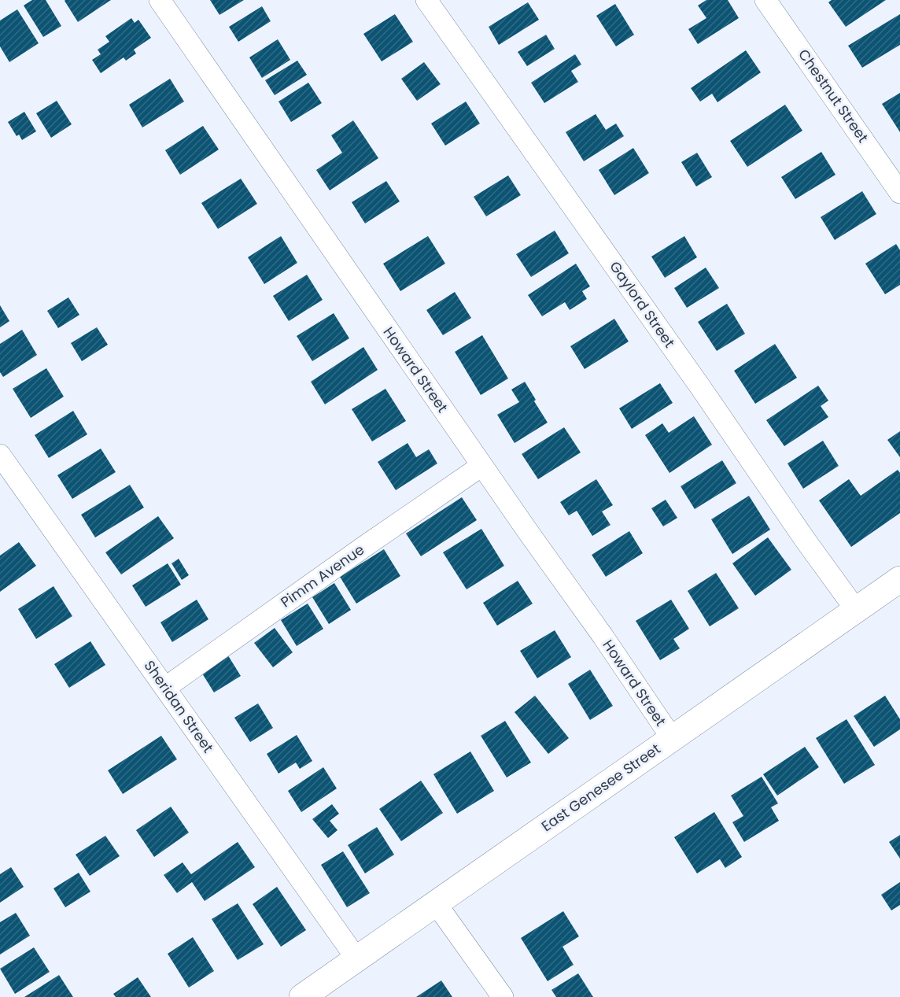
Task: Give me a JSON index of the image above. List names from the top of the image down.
{
  "streets": {
    "highway": ["East Genesee Street"],
    "street": [
      "Chestnut Street",
      "Gaylord Street",
      "Howard Street",
      "Pimm Avenue",
      "Sheridan Street"
    ]
  },
  "crossings": [
    ["Gaylord Street", "East Genesee Street"],
    ["Howard Street", "Pimm Avenue"],
    ["Howard Street", "East Genesee Street"],
    ["Pimm Avenue", "Sheridan Street"],
    ["Sheridan Street", "East Genesee Street"]
  ]
}
